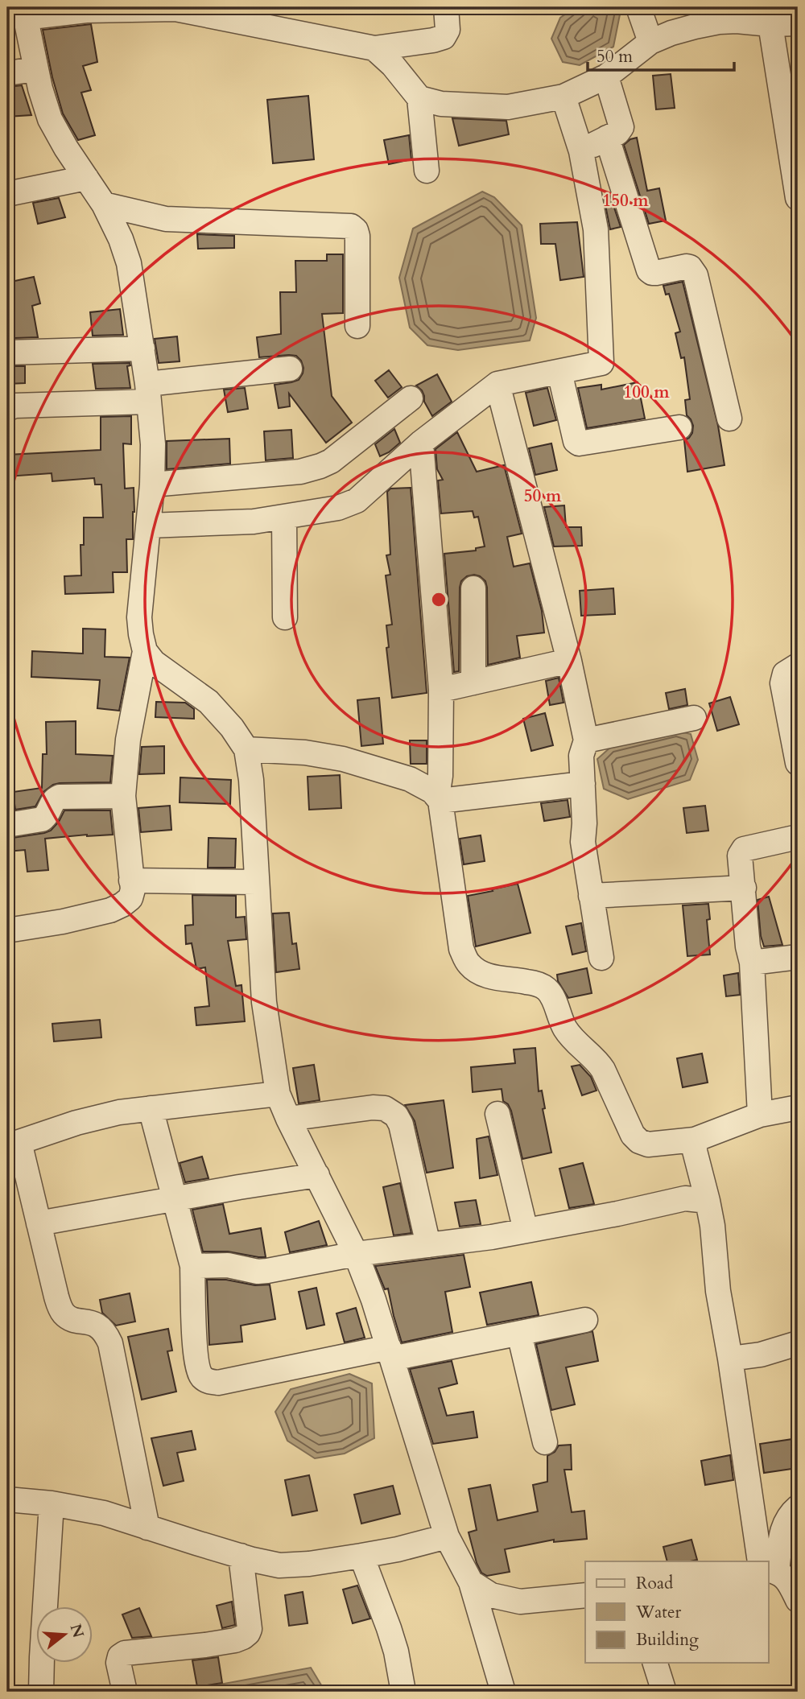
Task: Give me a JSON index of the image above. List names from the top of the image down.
{
  "legend": ["Road", "Water", "Building"],
  "scale_bar": "50 m",
  "north": "right",
  "rings": ["150 m", "100 m", "50 m"]
}
